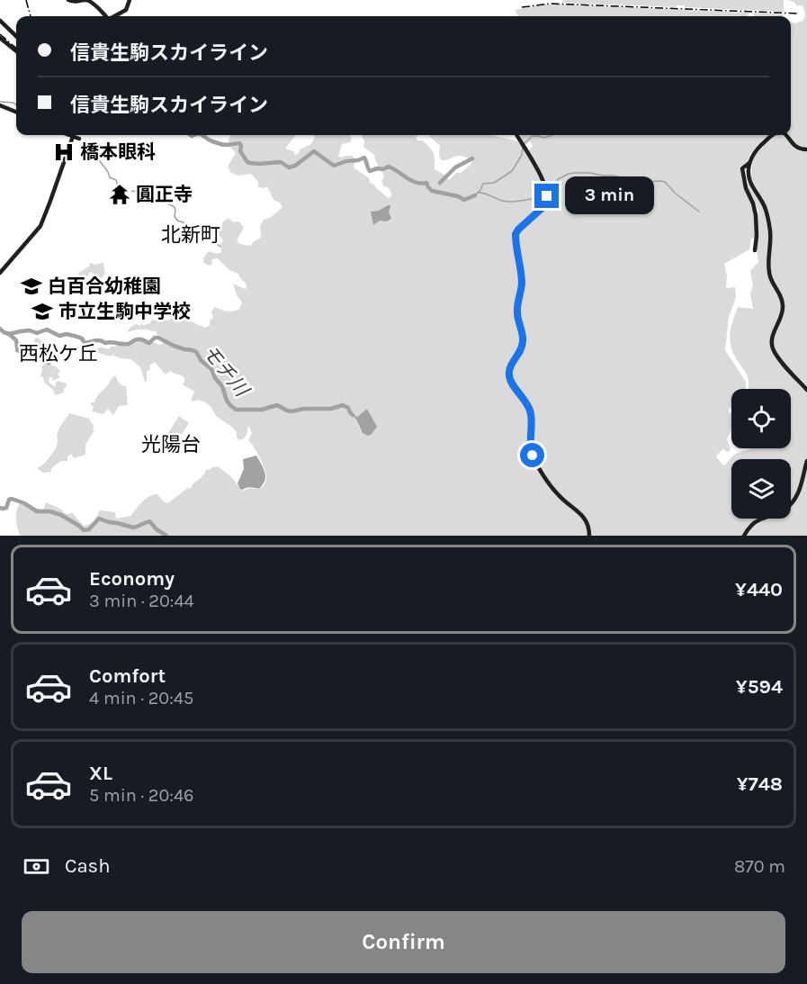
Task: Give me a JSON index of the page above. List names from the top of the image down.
{
  "districts": ["北新町", "西松ケ丘", "光陽台"],
  "water": ["モチ川"],
  "places": {
    "hospital": ["橋本眼科"],
    "temple": ["圓正寺"],
    "school or university": ["白百合幼稚園", "市立生駒中学校"]
  },
  "page": {
    "banner": ["信貴生駒スカイライン", "信貴生駒スカイライン"],
    "bubble": "3 min",
    "list": [
      {
        "name": "Economy",
        "note": "3 min · 20:44",
        "value": "¥440"
      },
      {
        "name": "Comfort",
        "note": "4 min · 20:45",
        "value": "¥594"
      },
      {
        "name": "XL",
        "note": "5 min · 20:46",
        "value": "¥748"
      }
    ],
    "pay": ["Cash", "870 m"],
    "buttons": "Confirm"
  }
}
